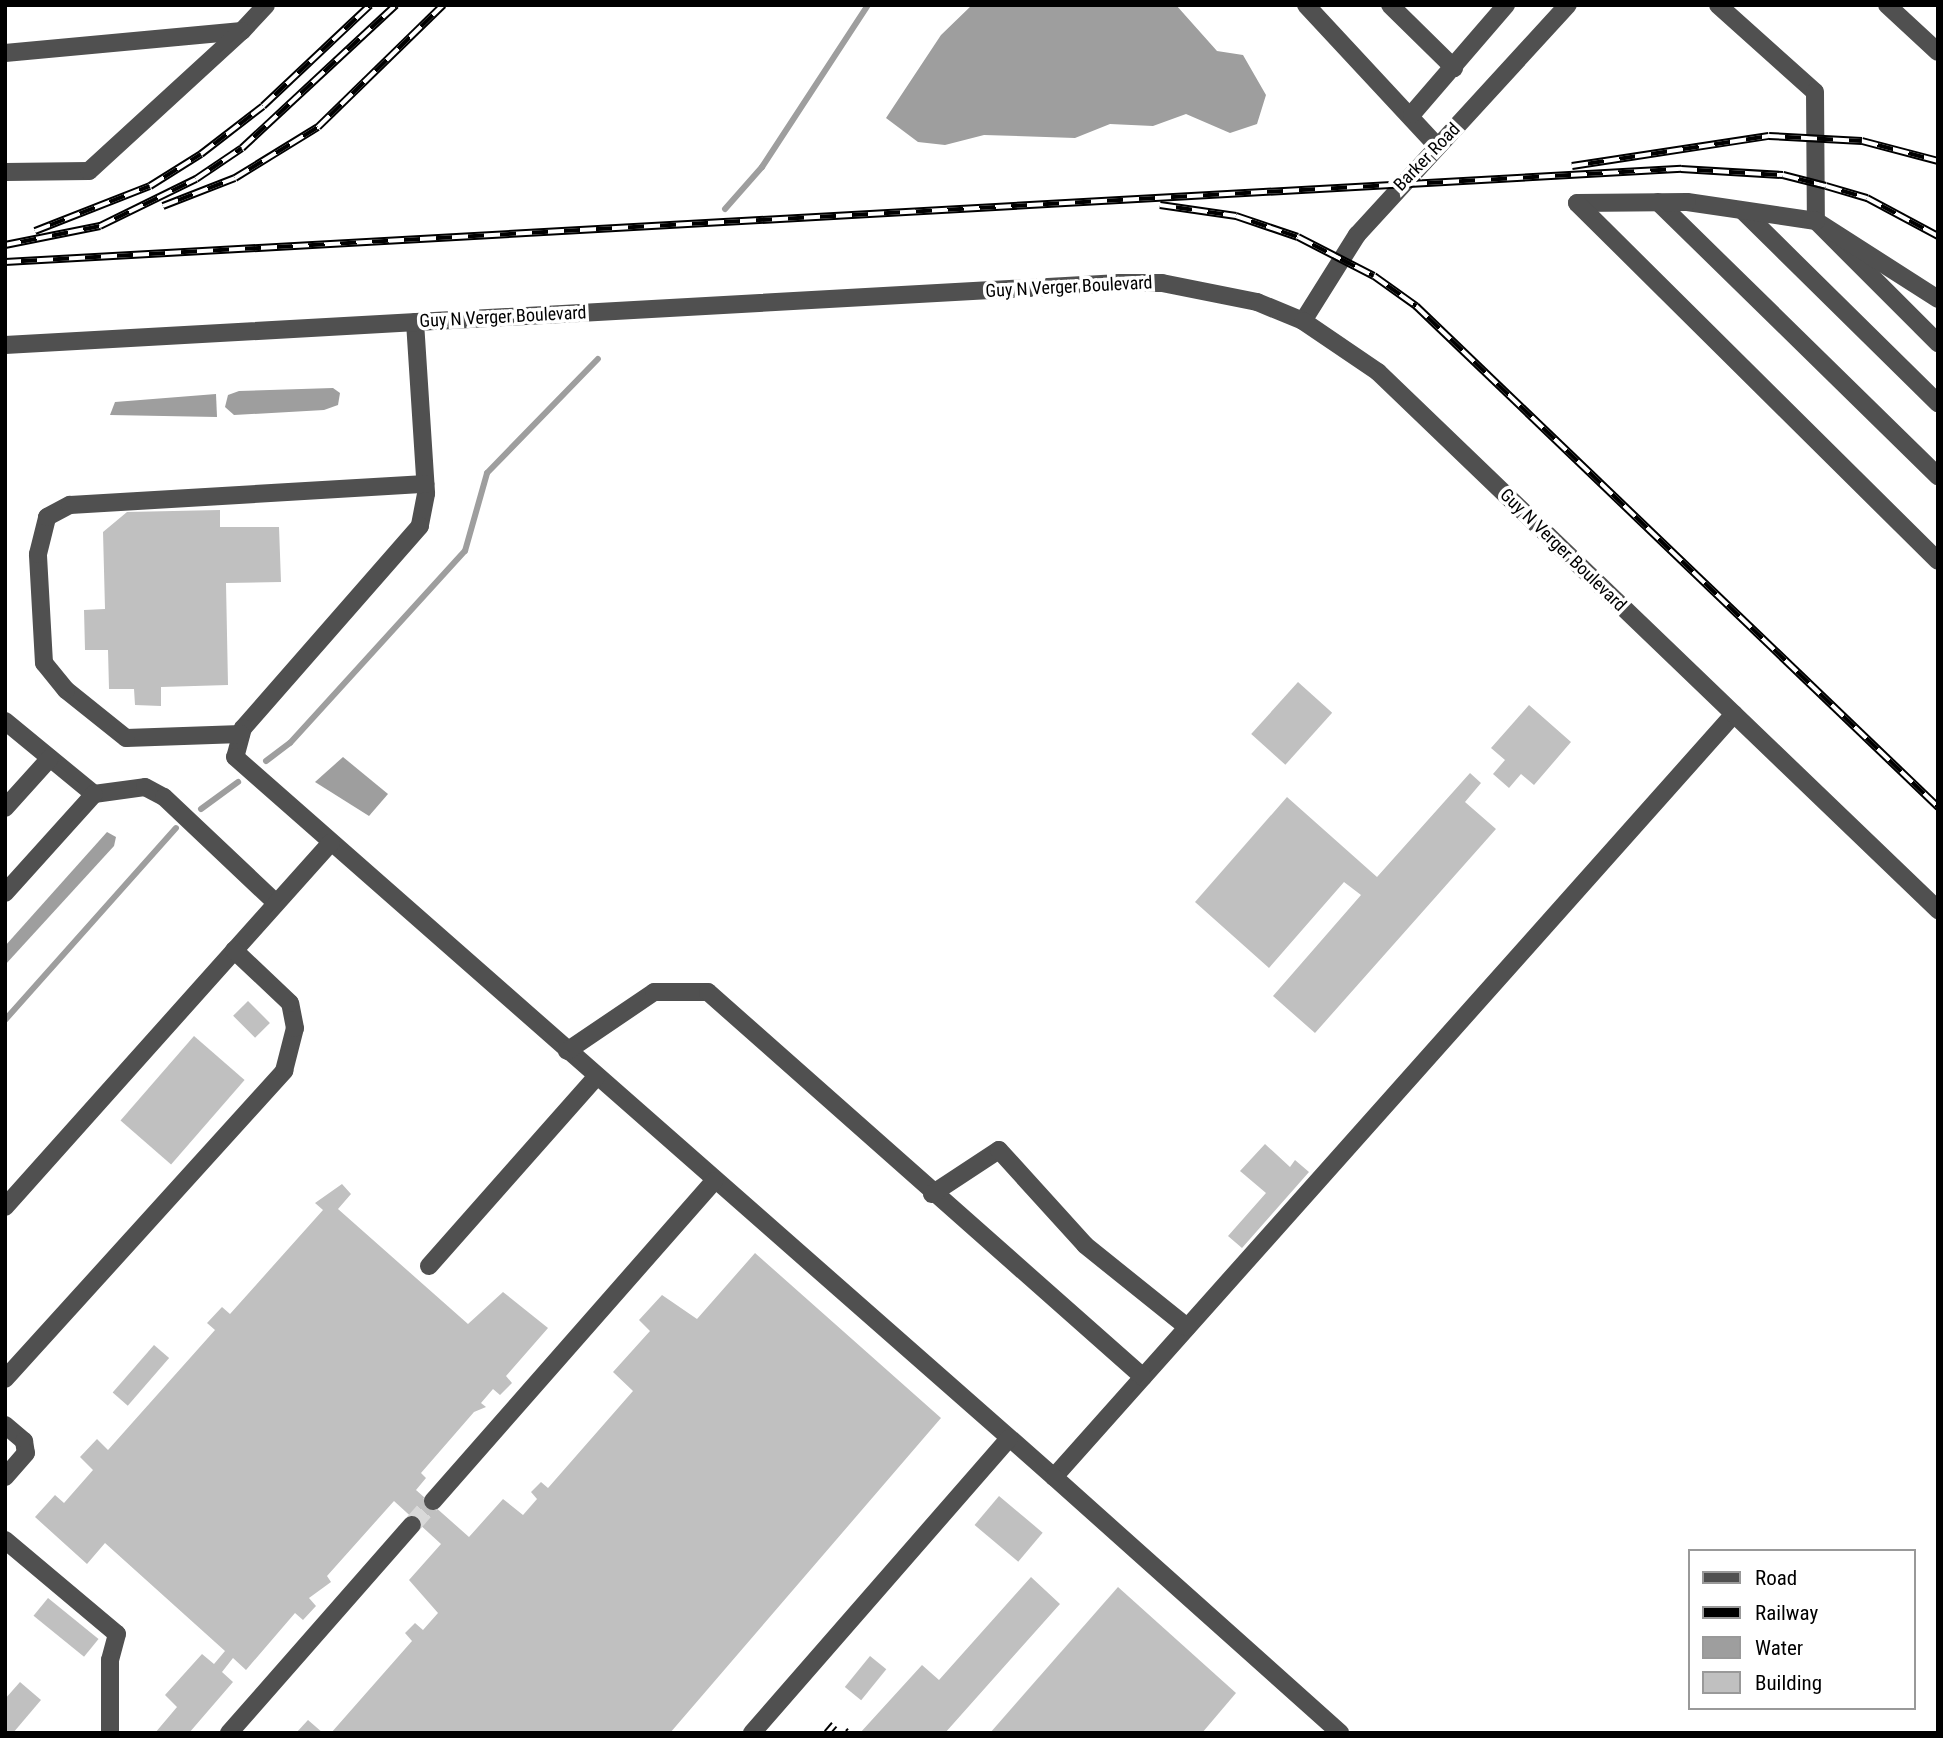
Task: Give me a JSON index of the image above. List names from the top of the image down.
{
  "streets": {
    "street": ["Barker Road", "Guy N Verger Boulevard"]
  },
  "crossings": [
    ["Barker Road", "Guy N Verger Boulevard"]
  ],
  "legend": [
    "Road",
    "Railway",
    "Water",
    "Building"
  ]
}
